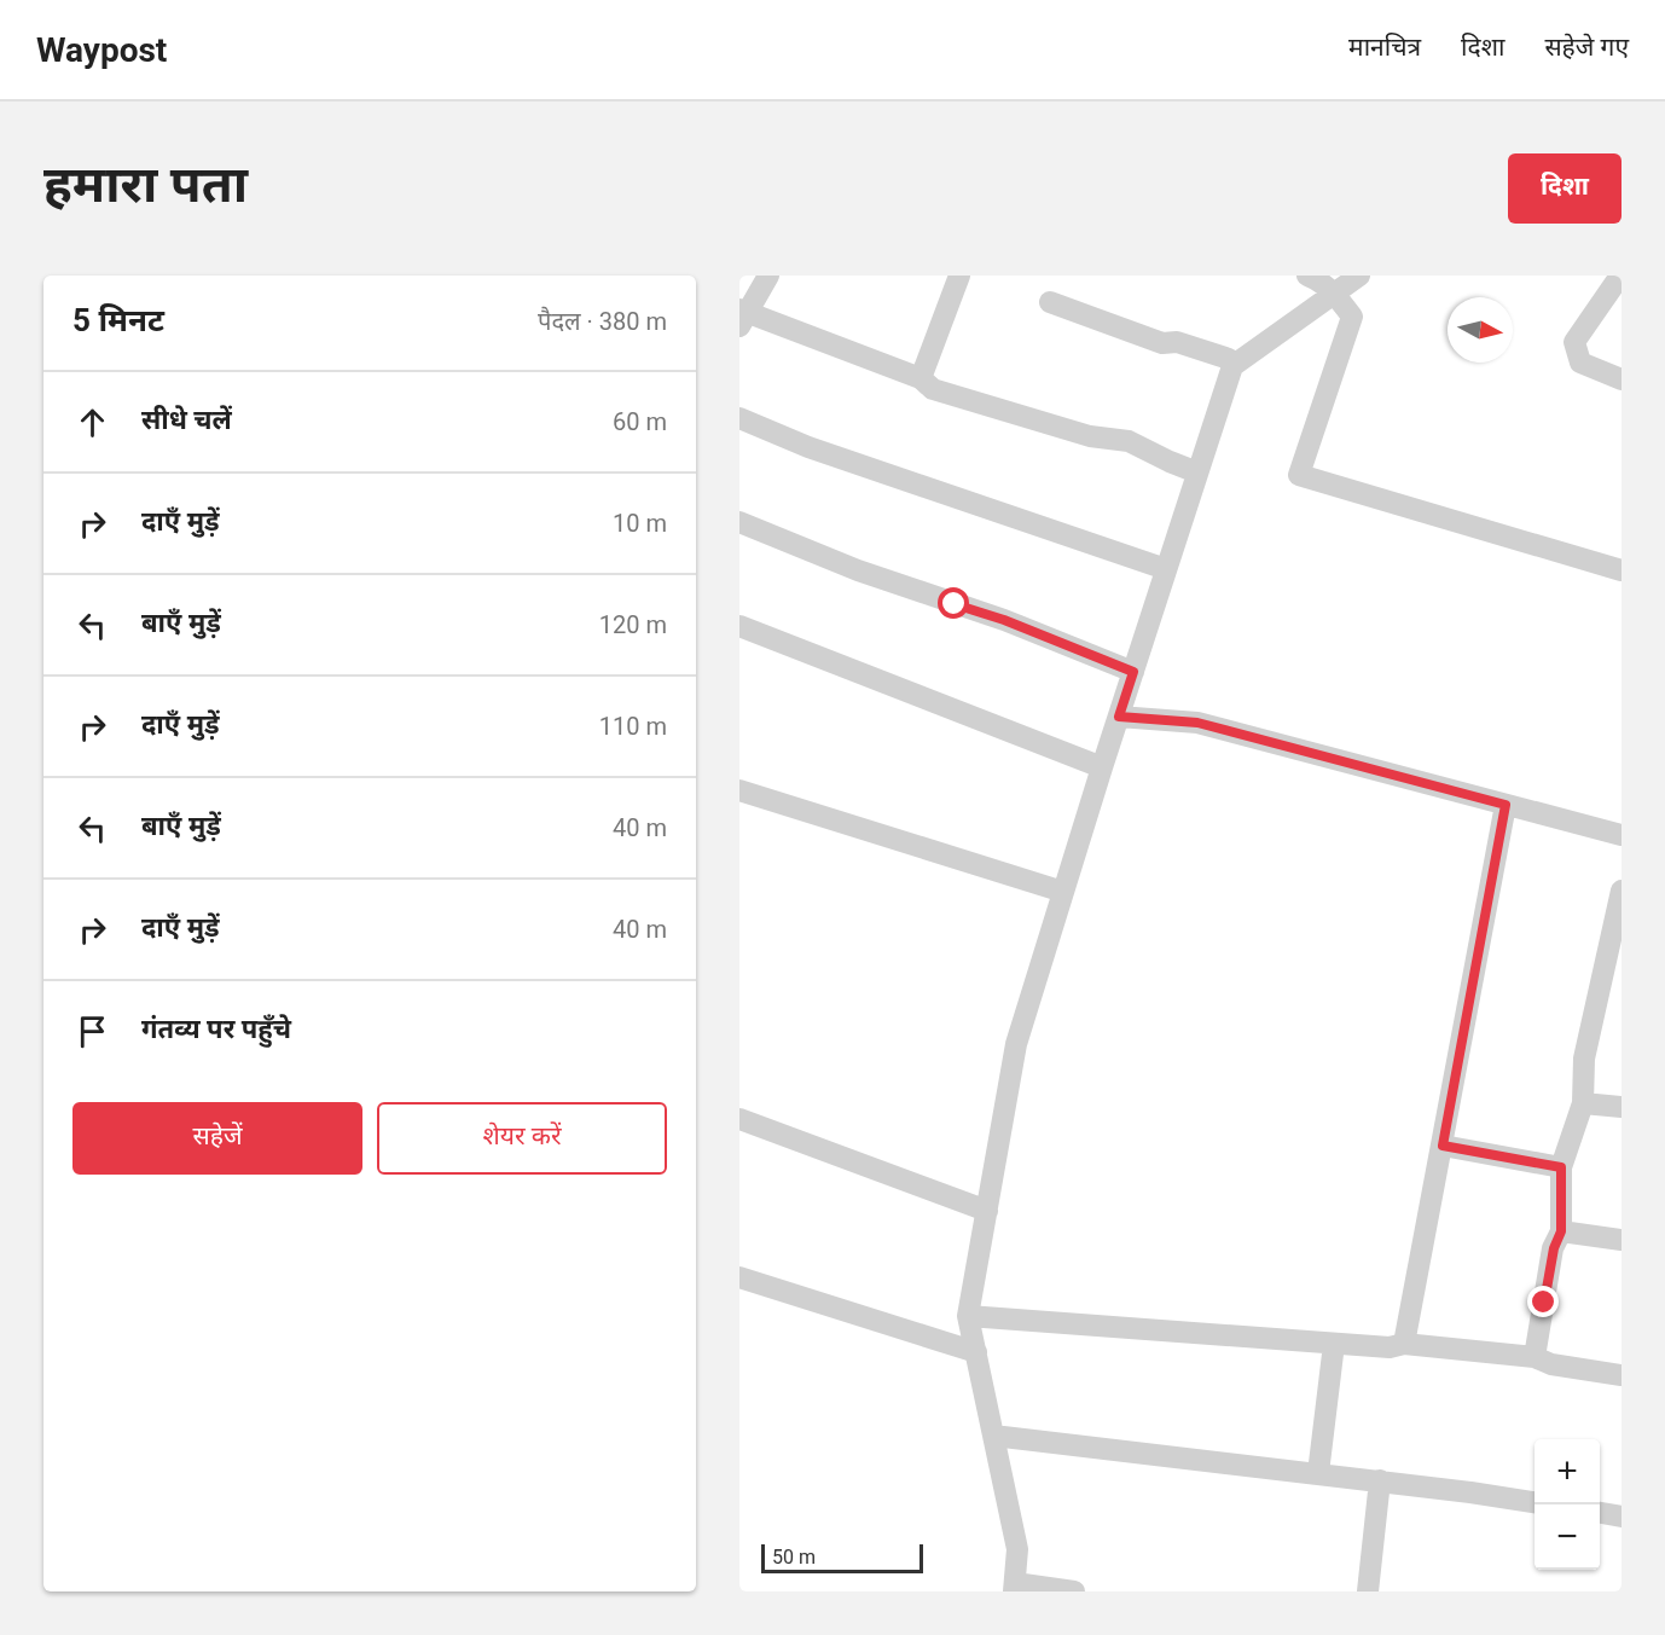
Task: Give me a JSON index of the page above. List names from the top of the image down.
{
  "scale_bar": "50 m",
  "north": "right",
  "page": {
    "header": "Waypost",
    "nav": ["मानचित्र", "दिशा", "सहेजे गए"],
    "buttons": [
      "दिशा",
      ["सहेजें", "शेयर करें"]
    ],
    "title": "हमारा पता",
    "heading": ["5 मिनट", "पैदल · 380 m"],
    "list": [
      ["सीधे चलें", "60 m"],
      ["दाएँ मुड़ें", "10 m"],
      ["बाएँ मुड़ें", "120 m"],
      ["दाएँ मुड़ें", "110 m"],
      ["बाएँ मुड़ें", "40 m"],
      ["दाएँ मुड़ें", "40 m"],
      "गंतव्य पर पहुँचे"
    ],
    "map_buttons": ["+", "−"],
    "scale": "50 m"
  }
}
